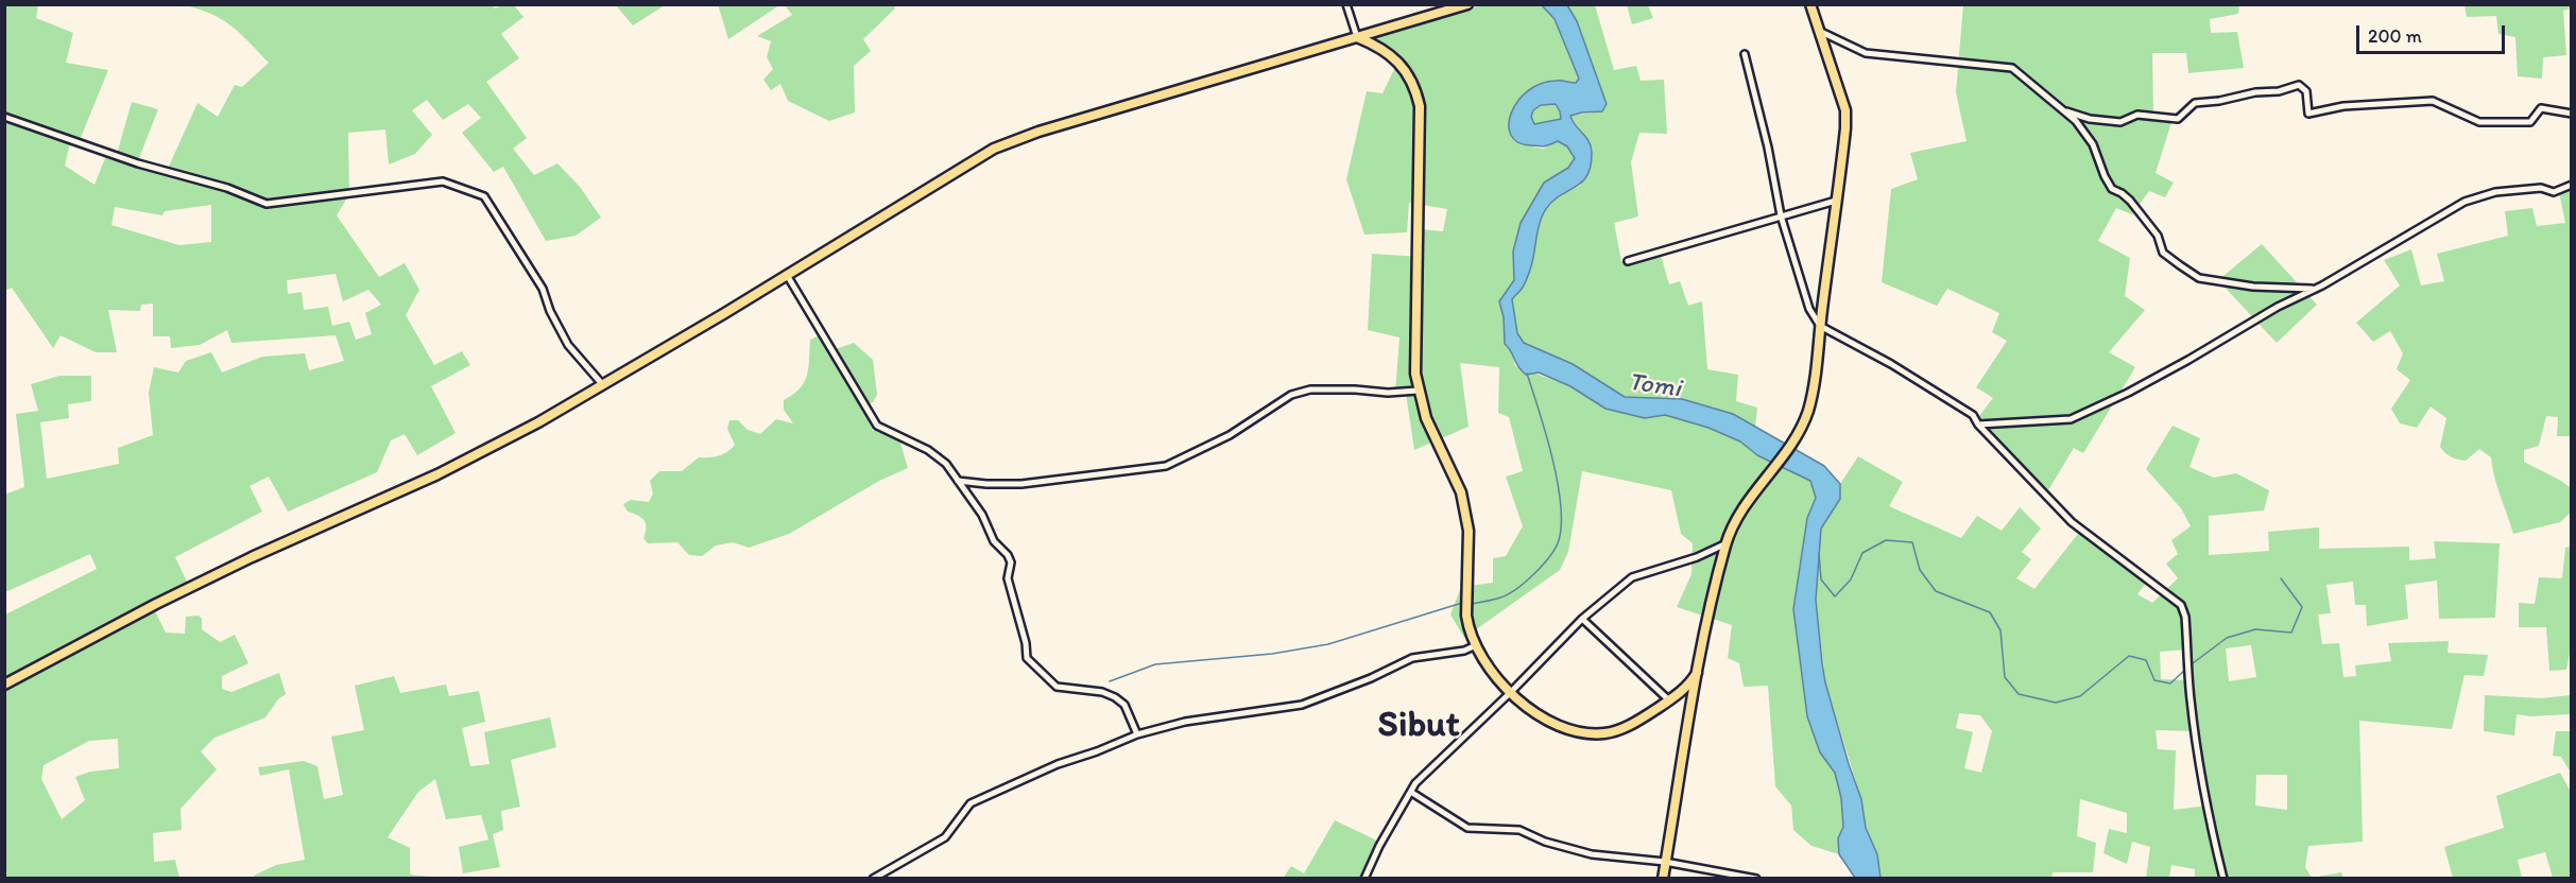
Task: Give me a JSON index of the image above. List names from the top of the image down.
{
  "districts": ["Sibut"],
  "water": ["Tomi"],
  "scale_bar": "200 m"
}
